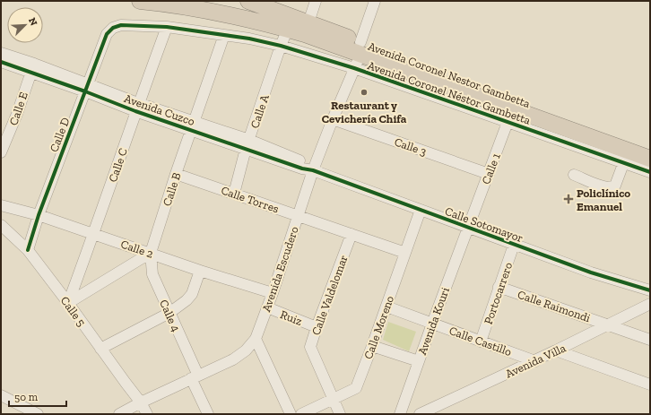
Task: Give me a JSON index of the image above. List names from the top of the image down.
{
  "streets": {
    "highway": ["Avenida Coronel Nestor Gambetta"],
    "street": [
      "Avenida Coronel Néstor Gambetta",
      "Calle E",
      "Avenida Cuzco",
      "Calle A",
      "Calle D",
      "Calle 3",
      "Calle C",
      "Calle 1",
      "Calle B",
      "Calle Torres",
      "Calle Sotomayor",
      "Calle 2",
      "Avenida Escudero",
      "Portocarrero",
      "Calle Valdelomar",
      "Calle Raimondi",
      "Calle 5",
      "Calle 4",
      "Ruiz",
      "Avenida Kouri",
      "Calle Moreno",
      "Calle Castillo",
      "Avenida Villa"
    ]
  },
  "crossings": [
    ["Avenida Coronel Nestor Gambetta", "Avenida Coronel Néstor Gambetta"],
    ["Avenida Coronel Nestor Gambetta", "Calle A"],
    ["Avenida Coronel Nestor Gambetta", "Calle 1"],
    ["Avenida Coronel Nestor Gambetta", "Avenida Escudero"],
    ["Avenida Coronel Néstor Gambetta", "Calle A"],
    ["Avenida Coronel Néstor Gambetta", "Calle D"],
    ["Avenida Coronel Néstor Gambetta", "Calle C"],
    ["Avenida Coronel Néstor Gambetta", "Calle 1"],
    ["Avenida Coronel Néstor Gambetta", "Calle B"],
    ["Avenida Coronel Néstor Gambetta", "Avenida Escudero"],
    ["Calle E", "Avenida Cuzco"],
    ["Avenida Cuzco", "Calle A"],
    ["Avenida Cuzco", "Calle D"],
    ["Avenida Cuzco", "Calle C"],
    ["Avenida Cuzco", "Calle B"],
    ["Avenida Cuzco", "Calle Sotomayor"],
    ["Avenida Cuzco", "Avenida Escudero"],
    ["Calle A", "Calle Torres"],
    ["Calle D", "Calle 2"],
    ["Calle D", "Calle 5"],
    ["Calle 3", "Calle 1"],
    ["Calle 3", "Avenida Escudero"],
    ["Calle C", "Calle 2"],
    ["Calle C", "Calle 5"],
    ["Calle 1", "Calle Sotomayor"],
    ["Calle 1", "Avenida Kouri"],
    ["Calle B", "Calle Torres"],
    ["Calle B", "Calle 2"],
    ["Calle B", "Calle 4"],
    ["Calle Torres", "Avenida Escudero"],
    ["Calle Torres", "Calle Valdelomar"],
    ["Calle Torres", "Calle Moreno"],
    ["Calle Sotomayor", "Avenida Escudero"],
    ["Calle Sotomayor", "Portocarrero"],
    ["Calle Sotomayor", "Avenida Kouri"],
    ["Calle Sotomayor", "Calle Moreno"],
    ["Calle 2", "Avenida Escudero"],
    ["Calle 2", "Calle 4"],
    ["Avenida Escudero", "Calle 5"],
    ["Avenida Escudero", "Calle 4"],
    ["Avenida Escudero", "Ruiz"],
    ["Portocarrero", "Calle Raimondi"],
    ["Portocarrero", "Calle Castillo"],
    ["Calle Valdelomar", "Ruiz"],
    ["Calle Valdelomar", "Calle Moreno"],
    ["Calle Raimondi", "Avenida Villa"],
    ["Avenida Kouri", "Calle Castillo"],
    ["Calle Moreno", "Calle Castillo"],
    ["Calle Castillo", "Avenida Villa"]
  ],
  "places": {
    "other": ["Restaurant y Cevichería Chifa"],
    "health": ["Policlínico Emanuel"]
  },
  "scale_bar": "50 m",
  "north": "top right"
}
